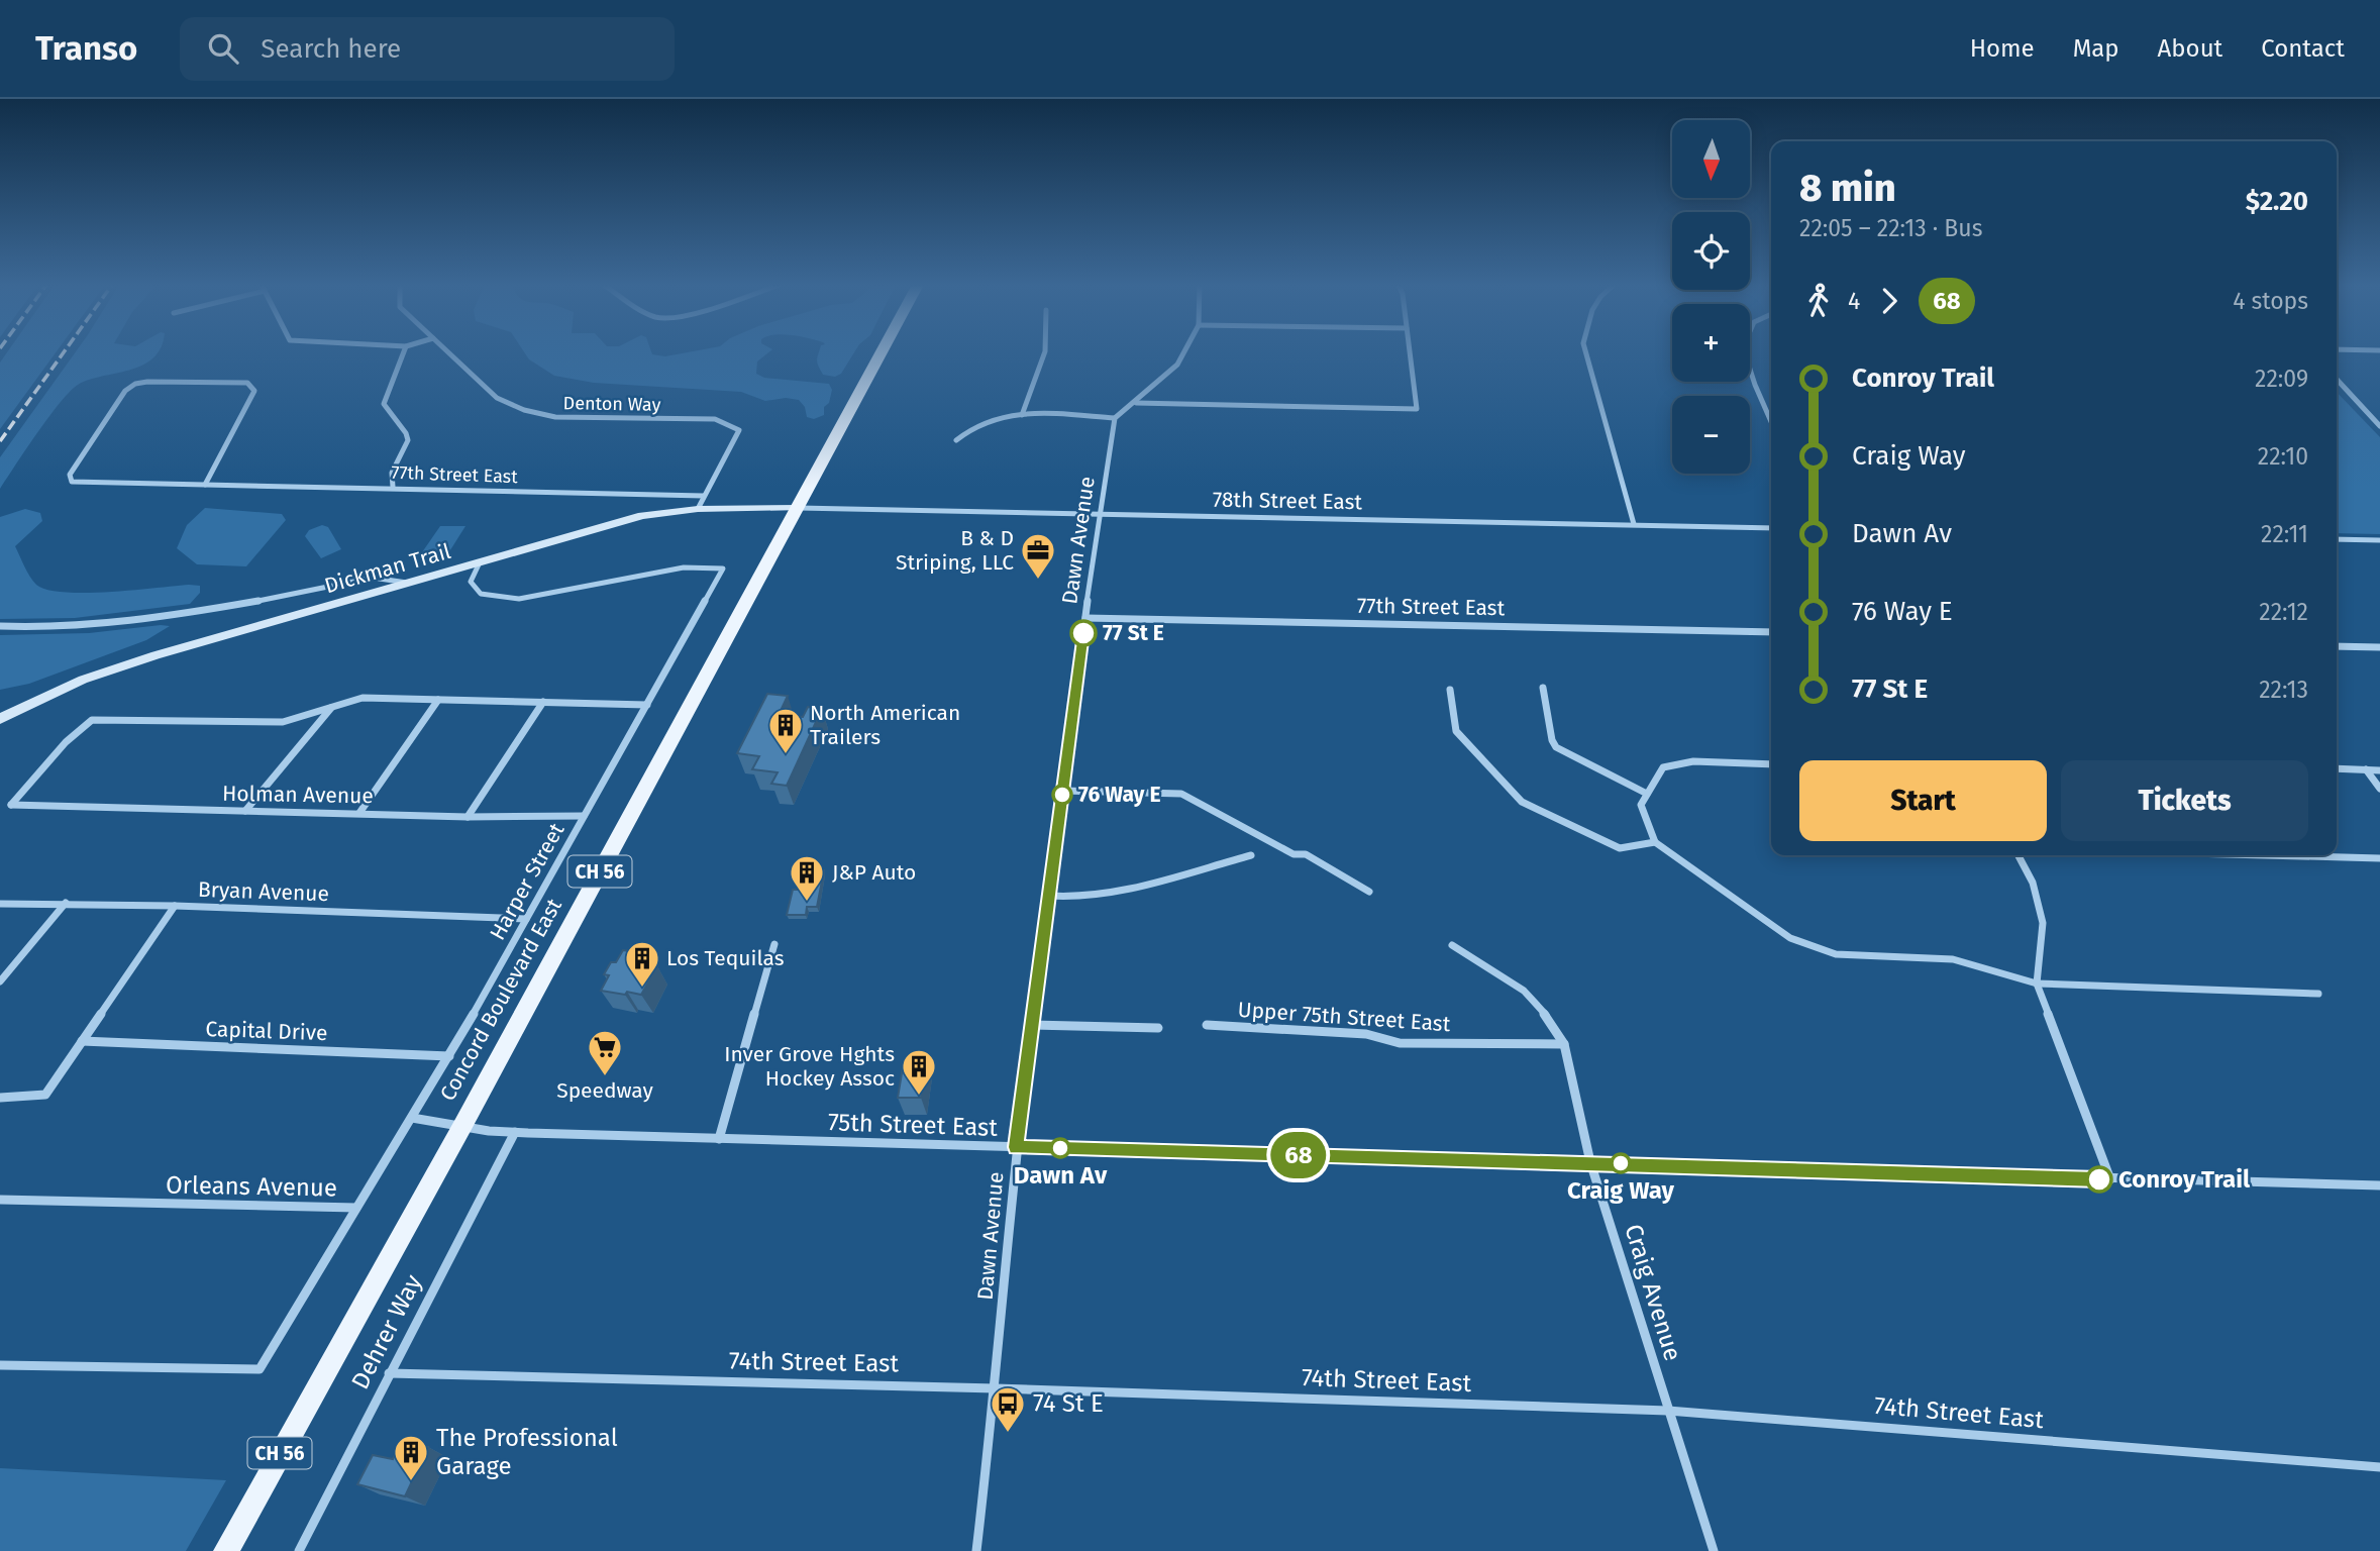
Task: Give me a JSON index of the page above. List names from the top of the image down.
{
  "streets": {
    "main road": ["CH 56", "Concord Boulevard East"],
    "street": [
      "Denton Way",
      "77th Street East",
      "78th Street East",
      "Dawn Avenue",
      "Dickman Trail",
      "Holman Avenue",
      "Harper Street",
      "Bryan Avenue",
      "Upper 75th Street East",
      "Capital Drive",
      "75th Street East",
      "Orleans Avenue",
      "Craig Avenue",
      "Dehrer Way",
      "74th Street East"
    ]
  },
  "crossings": [
    ["Denton Way", "77th Street East"],
    ["77th Street East", "Dawn Avenue"],
    ["78th Street East", "Dawn Avenue"],
    ["78th Street East", "Dickman Trail"],
    ["78th Street East", "Concord Boulevard East"],
    ["Dawn Avenue", "75th Street East"],
    ["Dawn Avenue", "74th Street East"],
    ["Dickman Trail", "Harper Street"],
    ["Dickman Trail", "Concord Boulevard East"],
    ["Holman Avenue", "Harper Street"],
    ["Harper Street", "Bryan Avenue"],
    ["Harper Street", "Capital Drive"],
    ["Harper Street", "75th Street East"],
    ["Harper Street", "Orleans Avenue"],
    ["Concord Boulevard East", "75th Street East"],
    ["Upper 75th Street East", "Craig Avenue"],
    ["75th Street East", "Craig Avenue"],
    ["75th Street East", "Dehrer Way"],
    ["Craig Avenue", "74th Street East"],
    ["Dehrer Way", "74th Street East"]
  ],
  "places": {
    "office": ["B & D Striping, LLC"],
    "other": [
      "77 St E",
      "76 Way E",
      "Dawn Av",
      "Craig Way",
      "Conroy Trail"
    ],
    "building": [
      "North American Trailers",
      "J&P Auto",
      "Los Tequilas",
      "Inver Grove Hghts Hockey Assoc",
      "The Professional Garage"
    ],
    "supermarket": ["Speedway"],
    "bus stop": ["74 St E"]
  },
  "lines": ["bus line 68"],
  "north": "bottom",
  "page": {
    "header": "Transo",
    "search": "Search here",
    "nav": [
      "Home",
      "Map",
      "About",
      "Contact"
    ],
    "on_map": "68",
    "map_buttons": ["+", "−"],
    "heading": ["8 min", "22:05 – 22:13 · Bus", "$2.20"],
    "legs": ["4", "68", "4 stops"],
    "list": [
      {
        "name": "Conroy Trail",
        "value": "22:09"
      },
      {
        "name": "Craig Way",
        "value": "22:10"
      },
      {
        "name": "Dawn Av",
        "value": "22:11"
      },
      {
        "name": "76 Way E",
        "value": "22:12"
      },
      {
        "name": "77 St E",
        "value": "22:13"
      }
    ],
    "buttons": ["Start", "Tickets"]
  }
}
